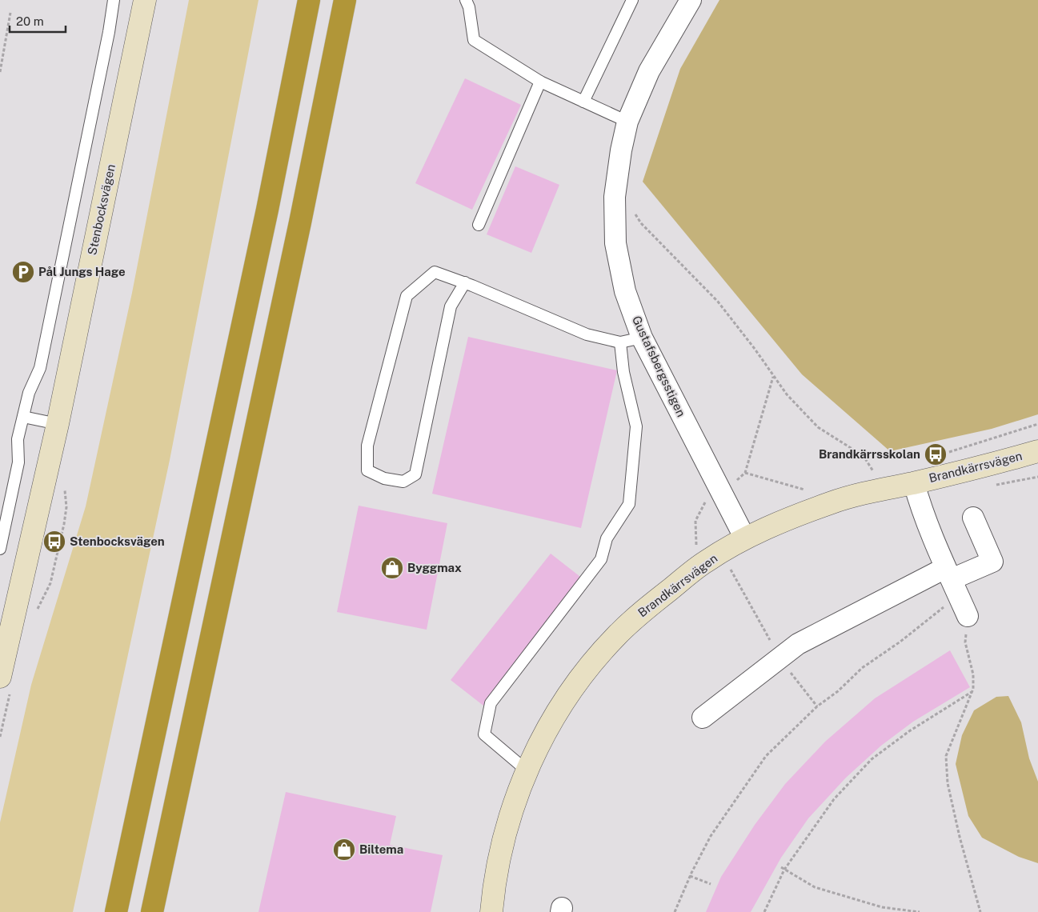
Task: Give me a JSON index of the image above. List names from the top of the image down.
{
  "streets": {
    "street": ["Stenbocksvägen", "Gustafsbergsstigen", "Brandkärrsvägen"]
  },
  "crossings": [
    ["Gustafsbergsstigen", "Brandkärrsvägen"]
  ],
  "places": {
    "parking": ["Pål Jungs Hage"],
    "bus stop": ["Brandkärrsskolan", "Stenbocksvägen"],
    "shop": ["Byggmax", "Biltema"]
  },
  "scale_bar": "20 m"
}
